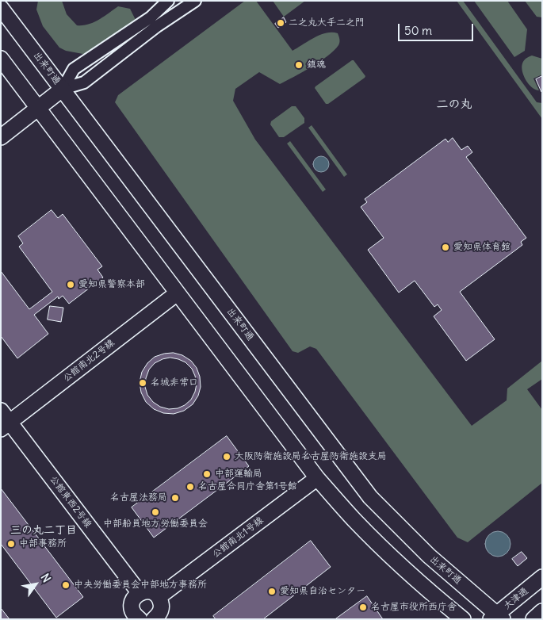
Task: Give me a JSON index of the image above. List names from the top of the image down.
{
  "streets": {
    "main road": [
      "出来町通",
      "公館南北2号線",
      "公館東西2号線",
      "公館南北1号線",
      "大津通"
    ]
  },
  "crossings": [
    ["出来町通", "大津通"],
    ["公館南北2号線", "公館東西2号線"]
  ],
  "districts": ["二の丸", "三の丸二丁目"],
  "places": [
    "二之丸大手二之門",
    "鎮魂",
    "愛知県体育館",
    "愛知県警察本部",
    "名城非常口",
    "大阪防衛施設局名古屋防衛施設支局",
    "中部運輸局",
    "名古屋合同庁舎第1号館",
    "名古屋法務局",
    "中部船員地方労働委員会",
    "中部事務所",
    "中央労働委員会中部地方事務所",
    "愛知県自治センター",
    "名古屋市役所西庁舎"
  ],
  "scale_bar": "50 m",
  "north": "top right"
}
